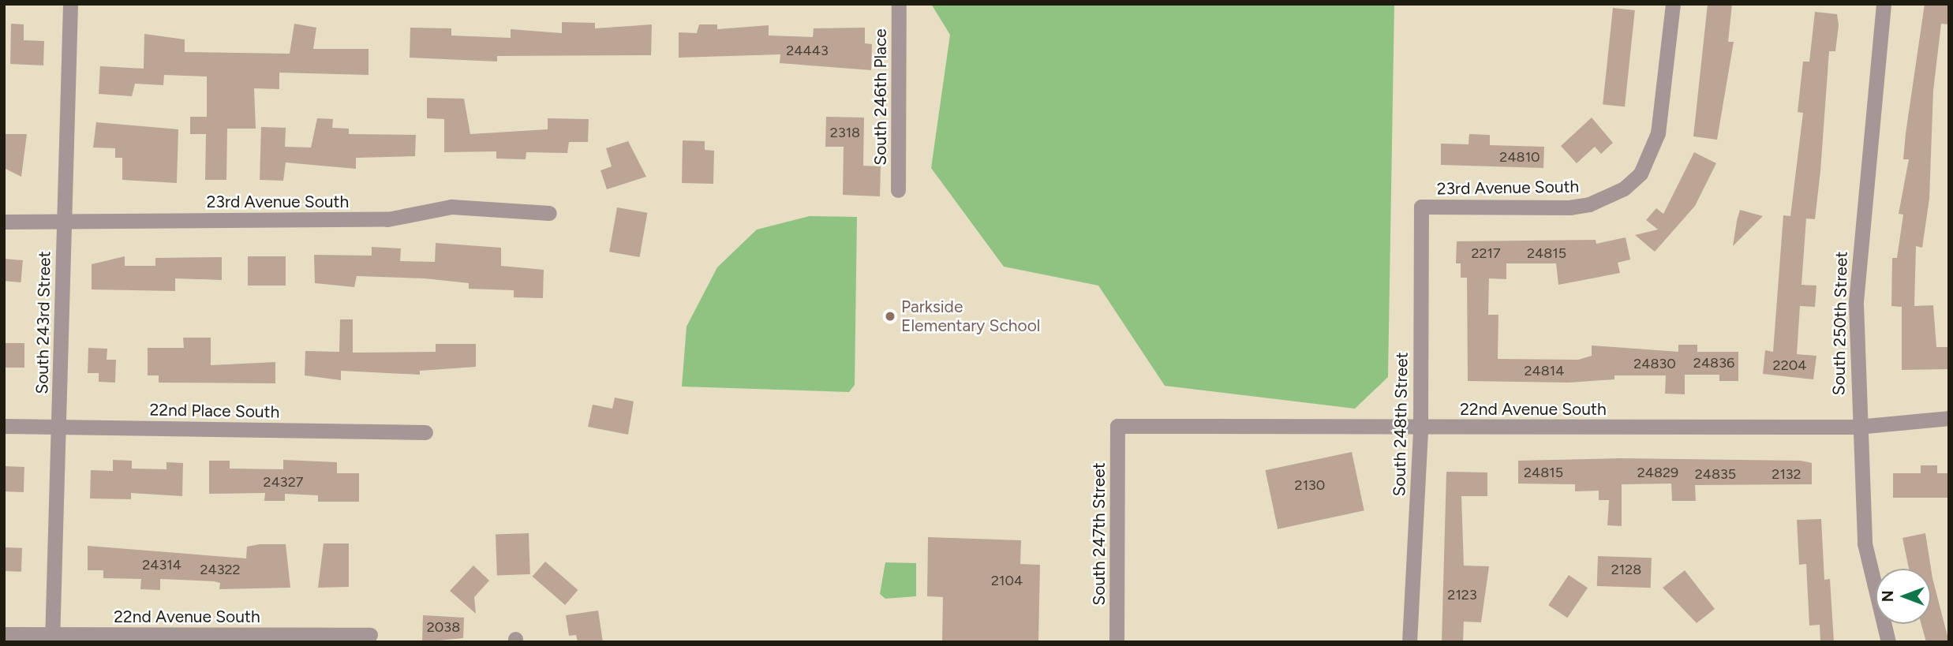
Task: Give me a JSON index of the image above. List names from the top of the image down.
{
  "streets": {
    "street": [
      "South 246th Place",
      "23rd Avenue South",
      "South 243rd Street",
      "South 250th Street",
      "22nd Avenue South",
      "22nd Place South",
      "South 248th Street",
      "South 247th Street"
    ]
  },
  "crossings": [
    ["23rd Avenue South", "South 243rd Street"],
    ["23rd Avenue South", "South 248th Street"],
    ["South 243rd Street", "22nd Avenue South"],
    ["South 243rd Street", "22nd Place South"],
    ["South 250th Street", "22nd Avenue South"],
    ["22nd Avenue South", "South 248th Street"],
    ["22nd Avenue South", "South 247th Street"]
  ],
  "places": ["Parkside Elementary School"],
  "house_numbers": [
    "24443",
    "2318",
    "24810",
    "2217",
    "24815",
    "24836",
    "24830",
    "2204",
    "24814",
    "24815",
    "24829",
    "24835",
    "2132",
    "24327",
    "2130",
    "24314",
    "24322",
    "2128",
    "2104",
    "2123",
    "2038"
  ],
  "north": "left"
}
